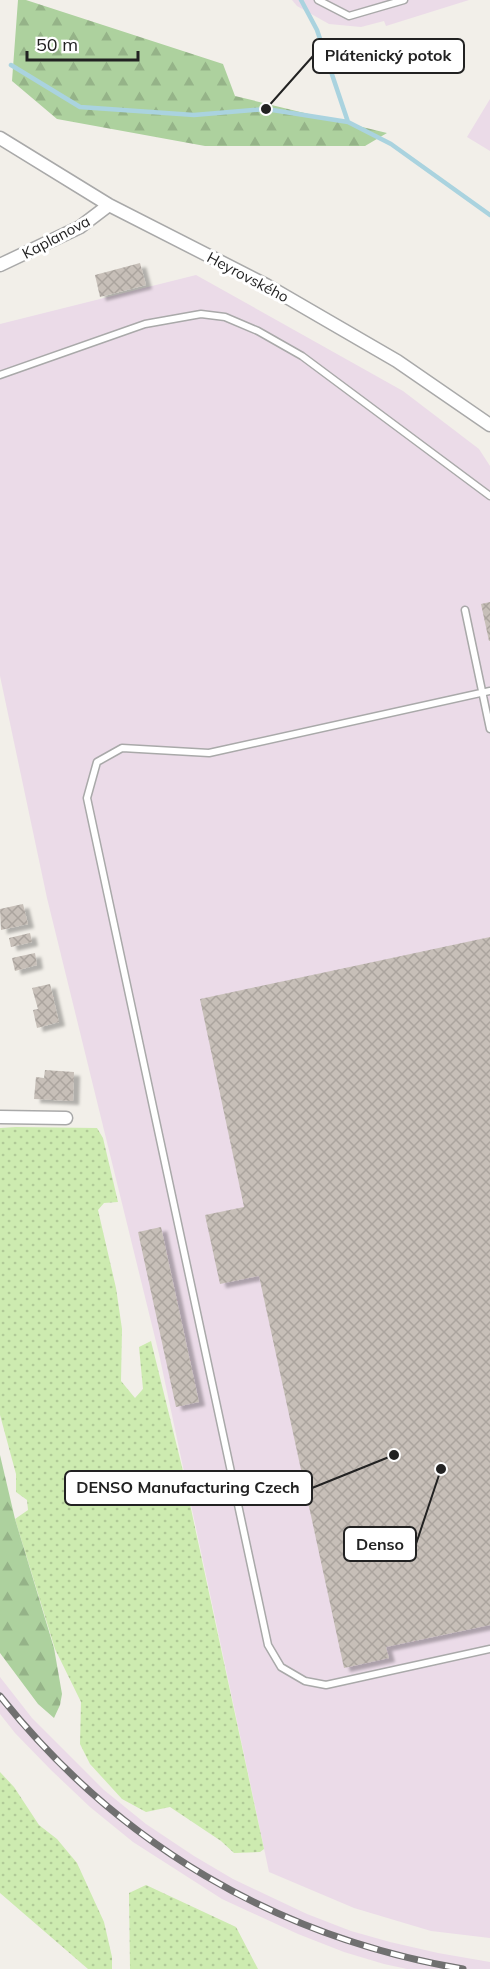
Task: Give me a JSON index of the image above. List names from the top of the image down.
{
  "streets": {
    "street": ["Kaplanova", "Heyrovského"]
  },
  "crossings": [
    ["Kaplanova", "Heyrovského"]
  ],
  "places": ["Plátenický potok", "DENSO Manufacturing Czech", "Denso"],
  "scale_bar": "50 m"
}
